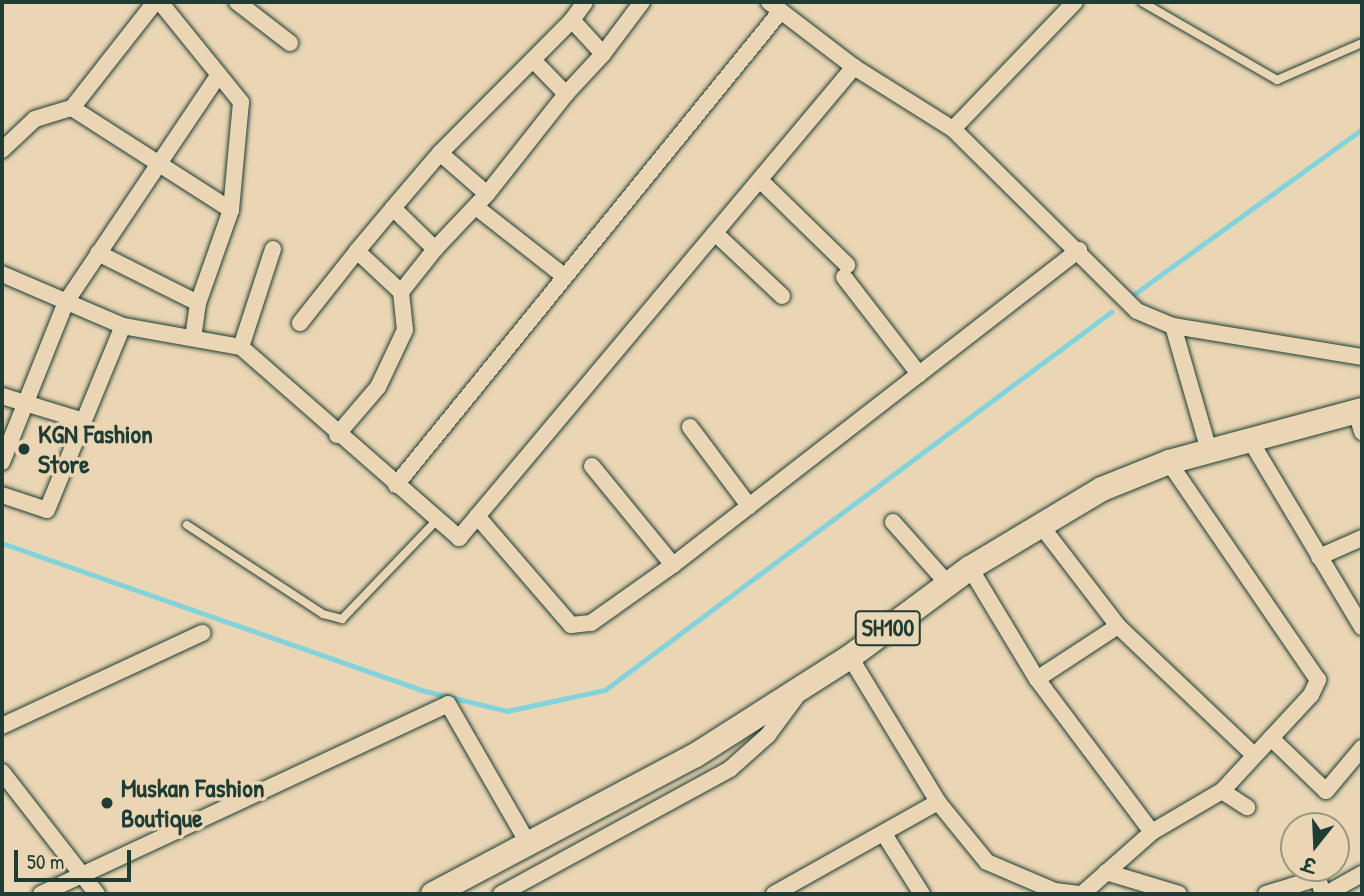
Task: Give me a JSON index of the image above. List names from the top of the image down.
{
  "streets": {
    "main road": ["SH100"]
  },
  "places": ["KGN Fashion Store", "Muskan Fashion Boutique"],
  "scale_bar": "50 m",
  "north": "bottom"
}
